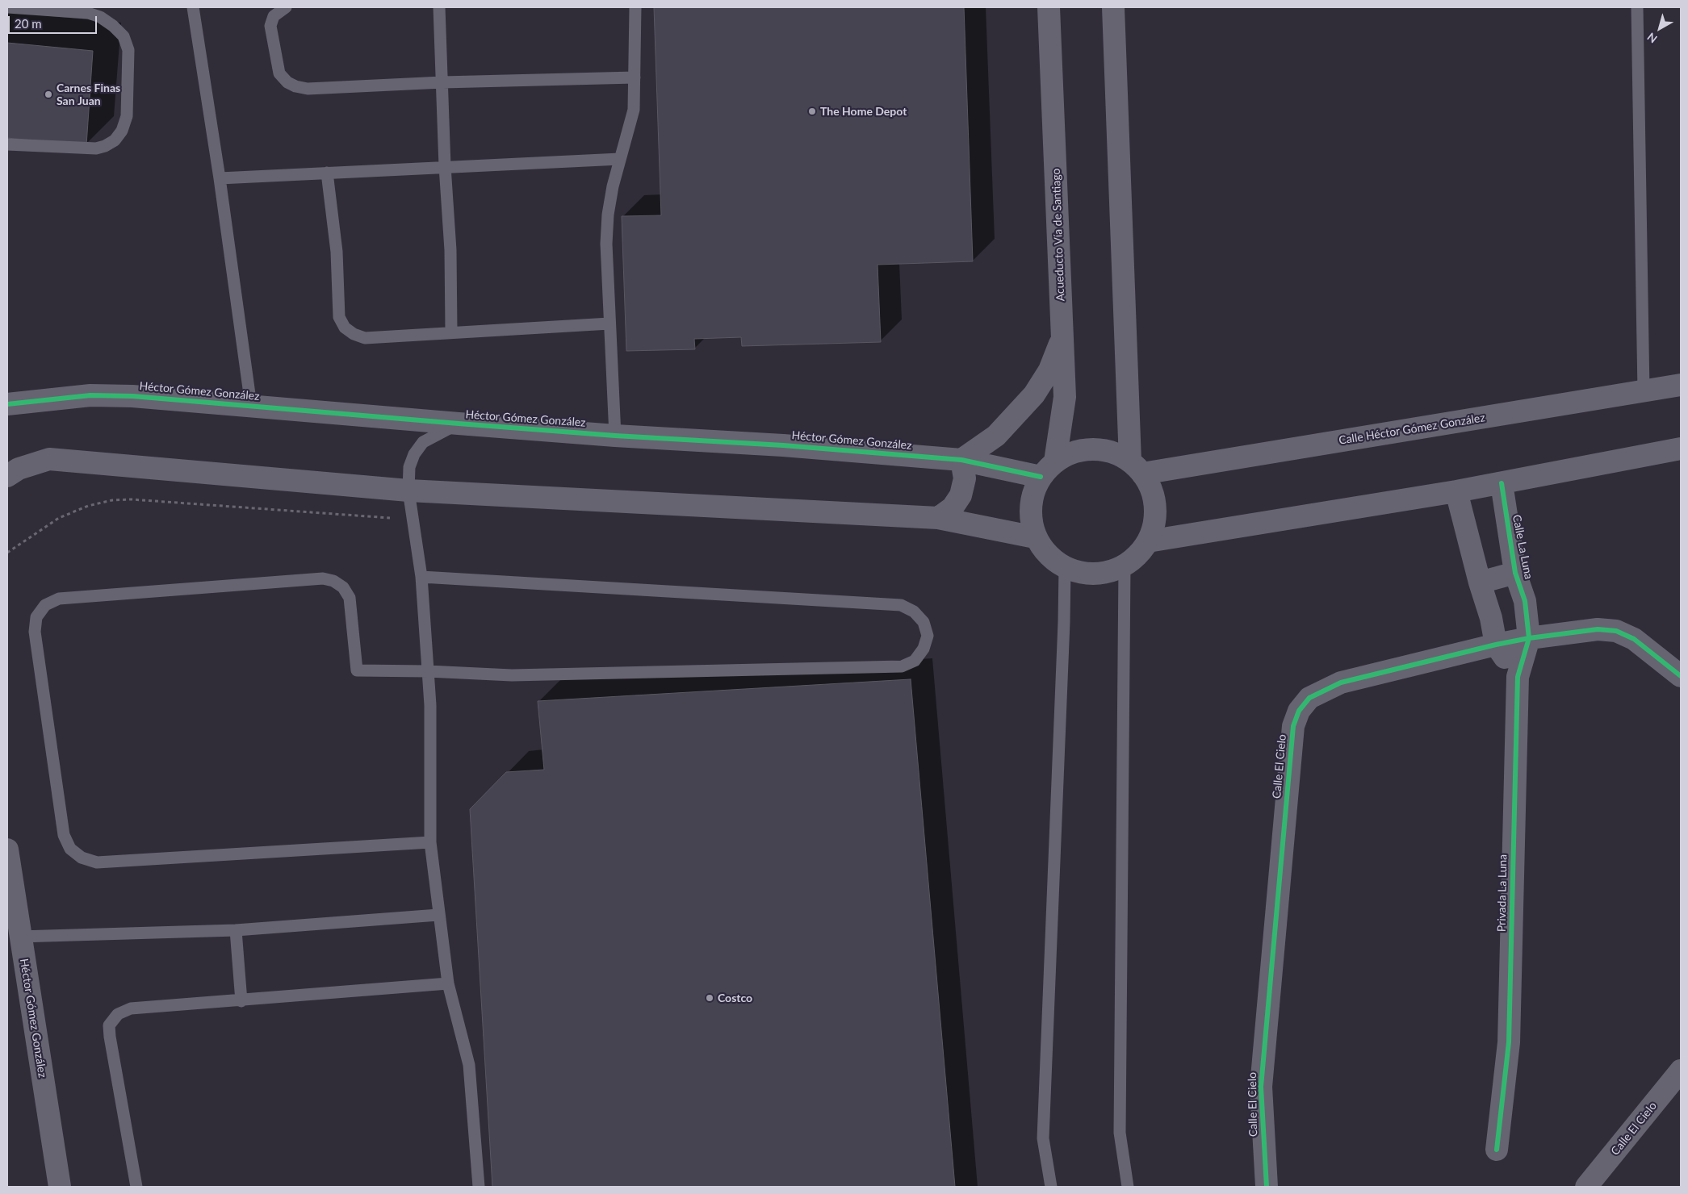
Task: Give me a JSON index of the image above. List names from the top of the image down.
{
  "streets": {
    "street": [
      "Acueducto Vía de Santiago",
      "Héctor Gómez González",
      "Calle Héctor Gómez González",
      "Calle La Luna",
      "Calle El Cielo",
      "Privada La Luna"
    ]
  },
  "crossings": [
    ["Acueducto Vía de Santiago", "Héctor Gómez González"],
    ["Acueducto Vía de Santiago", "Calle Héctor Gómez González"],
    ["Héctor Gómez González", "Calle Héctor Gómez González"],
    ["Calle La Luna", "Calle El Cielo"],
    ["Calle La Luna", "Privada La Luna"],
    ["Calle El Cielo", "Privada La Luna"]
  ],
  "places": ["Carnes Finas San Juan", "The Home Depot", "Costco"],
  "scale_bar": "20 m",
  "north": "bottom left"
}
